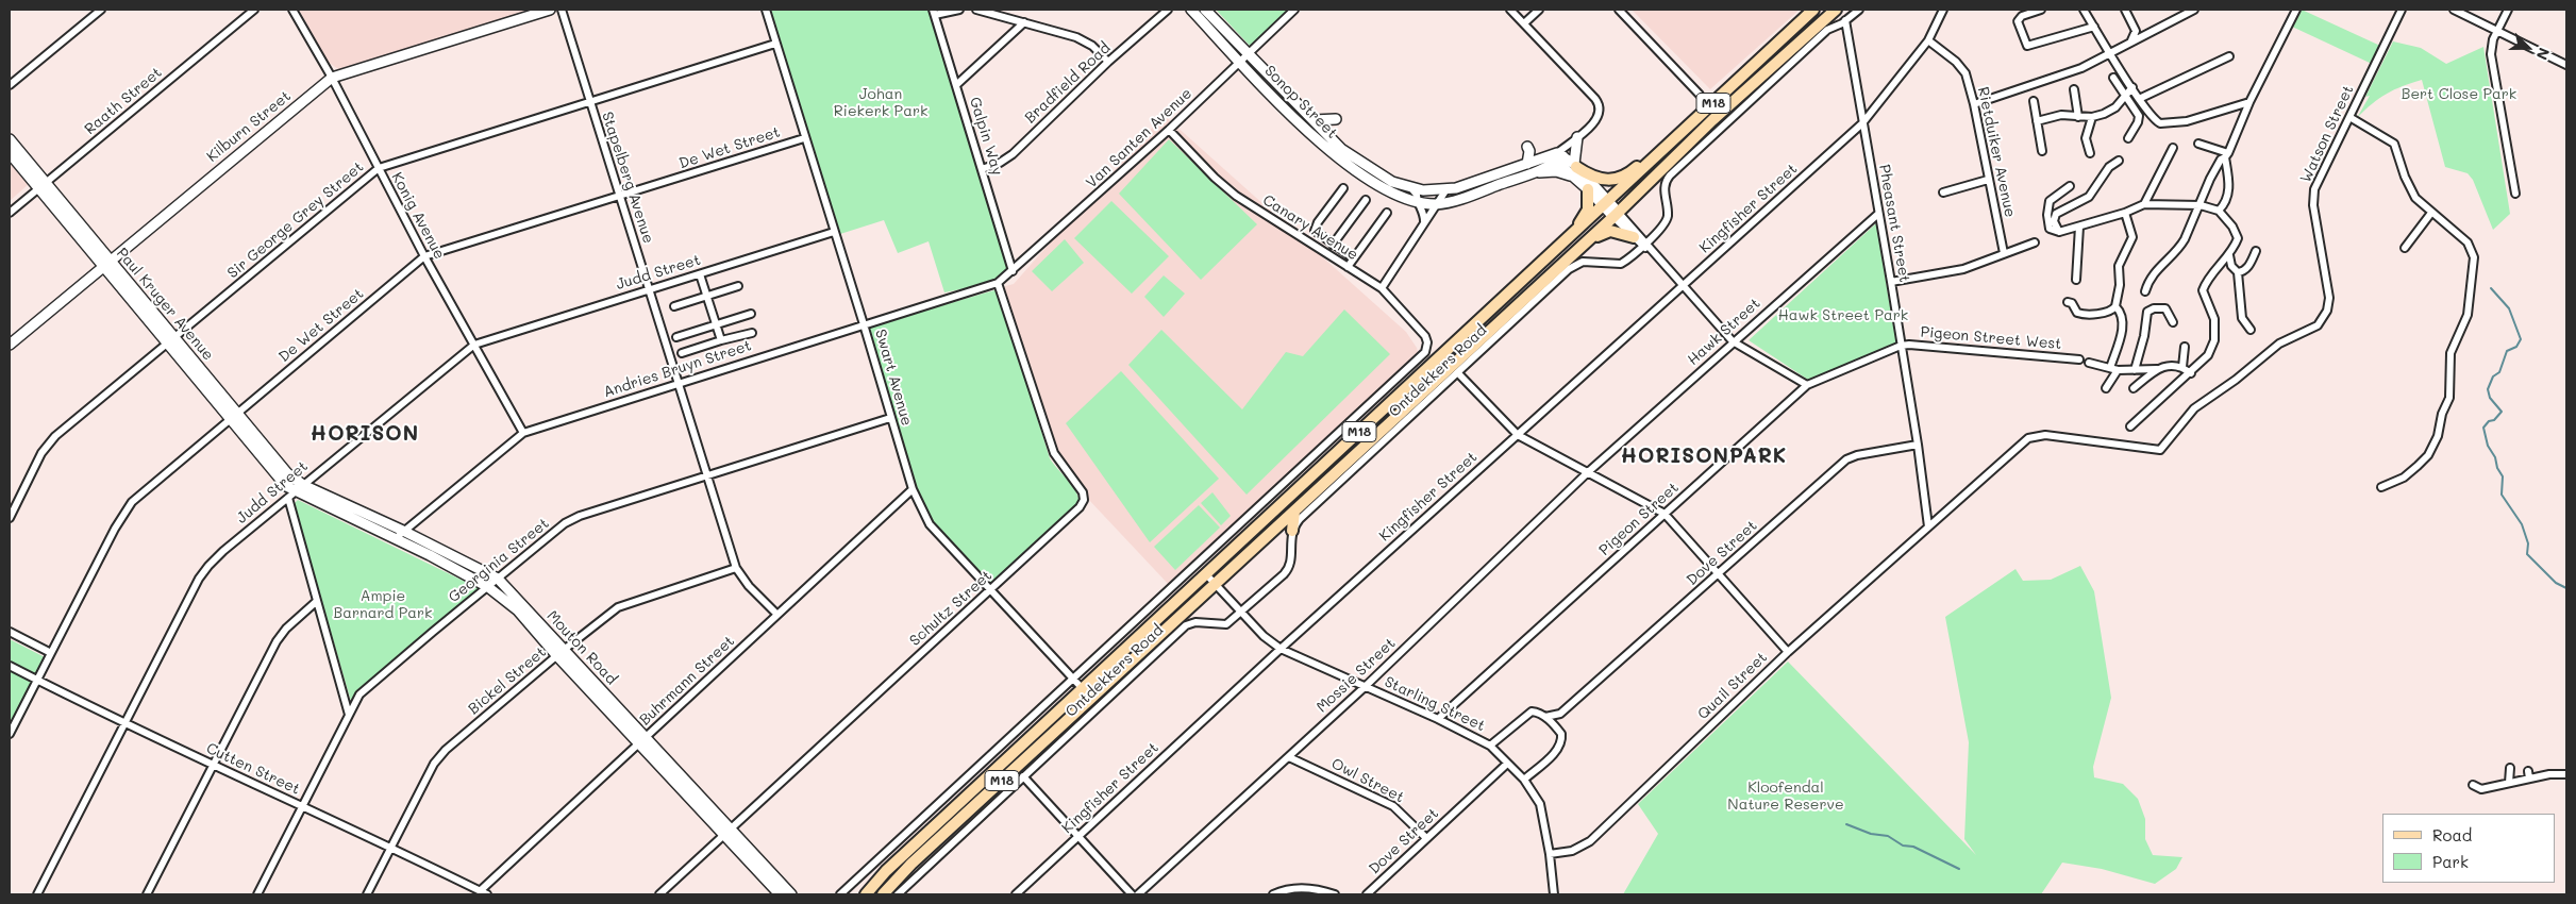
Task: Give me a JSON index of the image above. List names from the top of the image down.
{
  "streets": {
    "main road": ["M18", "Ontdekkers Road"],
    "street": [
      "Bradfield Road",
      "Raath Street",
      "Sonop Street",
      "Kilburn Street",
      "Watson Street",
      "Galpin Way",
      "Van Santen Avenue",
      "De Wet Street",
      "Rietduiker Avenue",
      "Stapelberg Avenue",
      "Kingfisher Street",
      "Konig Avenue",
      "Sir George Grey Street",
      "Pheasant Street",
      "Canary Avenue",
      "Judd Street",
      "Paul Kruger Avenue",
      "Hawk Street",
      "Pigeon Street West",
      "Andries Bruyn Street",
      "Swart Avenue",
      "Pigeon Street",
      "Dove Street",
      "Georginia Street",
      "Schultz Street",
      "Mouton Road",
      "Mossie Street",
      "Bickel Street",
      "Buhrmann Street",
      "Quail Street",
      "Starling Street",
      "Cutten Street",
      "Owl Street"
    ]
  },
  "crossings": [
    ["Bradfield Road", "Galpin Way"],
    ["Raath Street", "Paul Kruger Avenue"],
    ["Sonop Street", "Van Santen Avenue"],
    ["Kilburn Street", "Konig Avenue"],
    ["Kilburn Street", "Paul Kruger Avenue"],
    ["Watson Street", "Quail Street"],
    ["Galpin Way", "Van Santen Avenue"],
    ["Van Santen Avenue", "Canary Avenue"],
    ["Van Santen Avenue", "Andries Bruyn Street"],
    ["Van Santen Avenue", "Schultz Street"],
    ["De Wet Street", "Stapelberg Avenue"],
    ["De Wet Street", "Konig Avenue"],
    ["De Wet Street", "Paul Kruger Avenue"],
    ["De Wet Street", "Swart Avenue"],
    ["De Wet Street", "Cutten Street"],
    ["Rietduiker Avenue", "Kingfisher Street"],
    ["Stapelberg Avenue", "Sir George Grey Street"],
    ["Stapelberg Avenue", "Judd Street"],
    ["Stapelberg Avenue", "Andries Bruyn Street"],
    ["Stapelberg Avenue", "Georginia Street"],
    ["Stapelberg Avenue", "Bickel Street"],
    ["Stapelberg Avenue", "Buhrmann Street"],
    ["Kingfisher Street", "Pheasant Street"],
    ["Kingfisher Street", "Starling Street"],
    ["Konig Avenue", "Sir George Grey Street"],
    ["Konig Avenue", "Judd Street"],
    ["Konig Avenue", "Andries Bruyn Street"],
    ["Sir George Grey Street", "Paul Kruger Avenue"],
    ["Sir George Grey Street", "Swart Avenue"],
    ["Pheasant Street", "Hawk Street"],
    ["Pheasant Street", "Pigeon Street West"],
    ["Pheasant Street", "Ontdekkers Road"],
    ["Pheasant Street", "Pigeon Street"],
    ["Pheasant Street", "Dove Street"],
    ["Pheasant Street", "Quail Street"],
    ["Canary Avenue", "Ontdekkers Road"],
    ["Judd Street", "Paul Kruger Avenue"],
    ["Judd Street", "Swart Avenue"],
    ["Judd Street", "Mouton Road"],
    ["Judd Street", "Cutten Street"],
    ["Paul Kruger Avenue", "Mouton Road"],
    ["Hawk Street", "Mossie Street"],
    ["Pigeon Street West", "Pigeon Street"],
    ["Andries Bruyn Street", "Swart Avenue"],
    ["Andries Bruyn Street", "Schultz Street"],
    ["Andries Bruyn Street", "Mouton Road"],
    ["Ontdekkers Road", "Swart Avenue"],
    ["Ontdekkers Road", "Starling Street"],
    ["Swart Avenue", "Georginia Street"],
    ["Swart Avenue", "Schultz Street"],
    ["Swart Avenue", "Buhrmann Street"],
    ["Pigeon Street", "Starling Street"],
    ["Dove Street", "Starling Street"],
    ["Dove Street", "Owl Street"],
    ["Georginia Street", "Mouton Road"],
    ["Georginia Street", "Cutten Street"],
    ["Schultz Street", "Mouton Road"],
    ["Mouton Road", "Bickel Street"],
    ["Mouton Road", "Buhrmann Street"],
    ["Mossie Street", "Starling Street"],
    ["Mossie Street", "Owl Street"],
    ["Bickel Street", "Cutten Street"],
    ["Buhrmann Street", "Cutten Street"],
    ["Quail Street", "Starling Street"]
  ],
  "districts": ["HORISON", "HORISONPARK"],
  "parks": [
    "Johan Riekerk Park",
    "Bert Close Park",
    "Hawk Street Park",
    "Ampie Barnard Park",
    "Kloofendal Nature Reserve"
  ],
  "legend": ["Road", "Park"],
  "north": "right"
}
